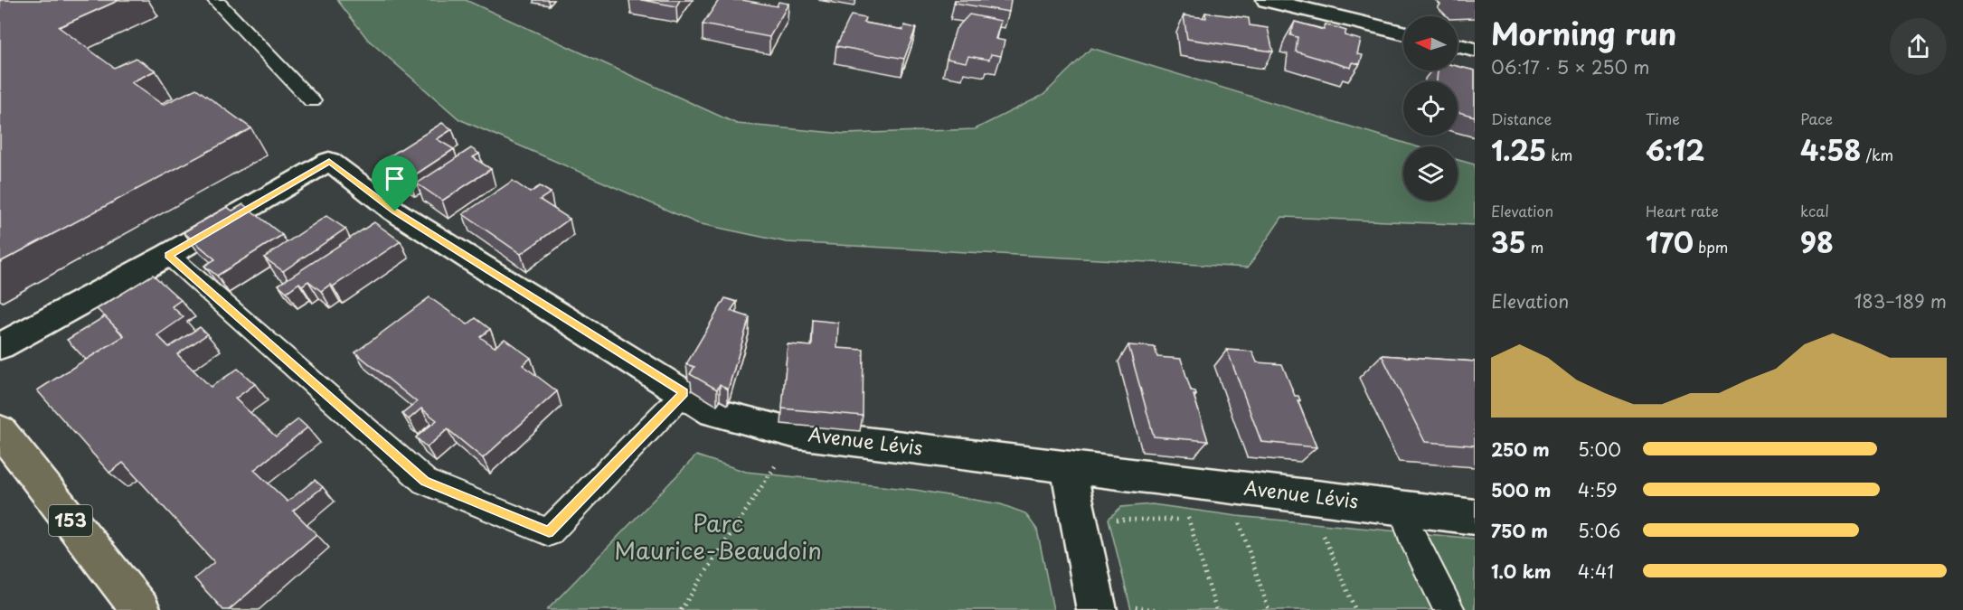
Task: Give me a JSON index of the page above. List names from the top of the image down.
{
  "streets": {
    "main road": ["153"],
    "street": ["Avenue Lévis"]
  },
  "parks": ["Parc Maurice-Beaudoin"],
  "north": "left",
  "page": {
    "heading": ["Morning run", "06:17 · 5 × 250 m"],
    "stats": [
      ["Distance", "1.25 km"],
      ["Time", "6:12"],
      ["Pace", "4:58 /km"],
      ["Elevation", "35 m"],
      ["Heart rate", "170 bpm"],
      ["kcal", "98"]
    ],
    "chart": ["Elevation", "183–189 m"],
    "list": [
      {
        "name": "250 m",
        "note": "5:00"
      },
      {
        "name": "500 m",
        "note": "4:59"
      },
      {
        "name": "750 m",
        "note": "5:06"
      },
      {
        "name": "1.0 km",
        "note": "4:41"
      }
    ]
  }
}
